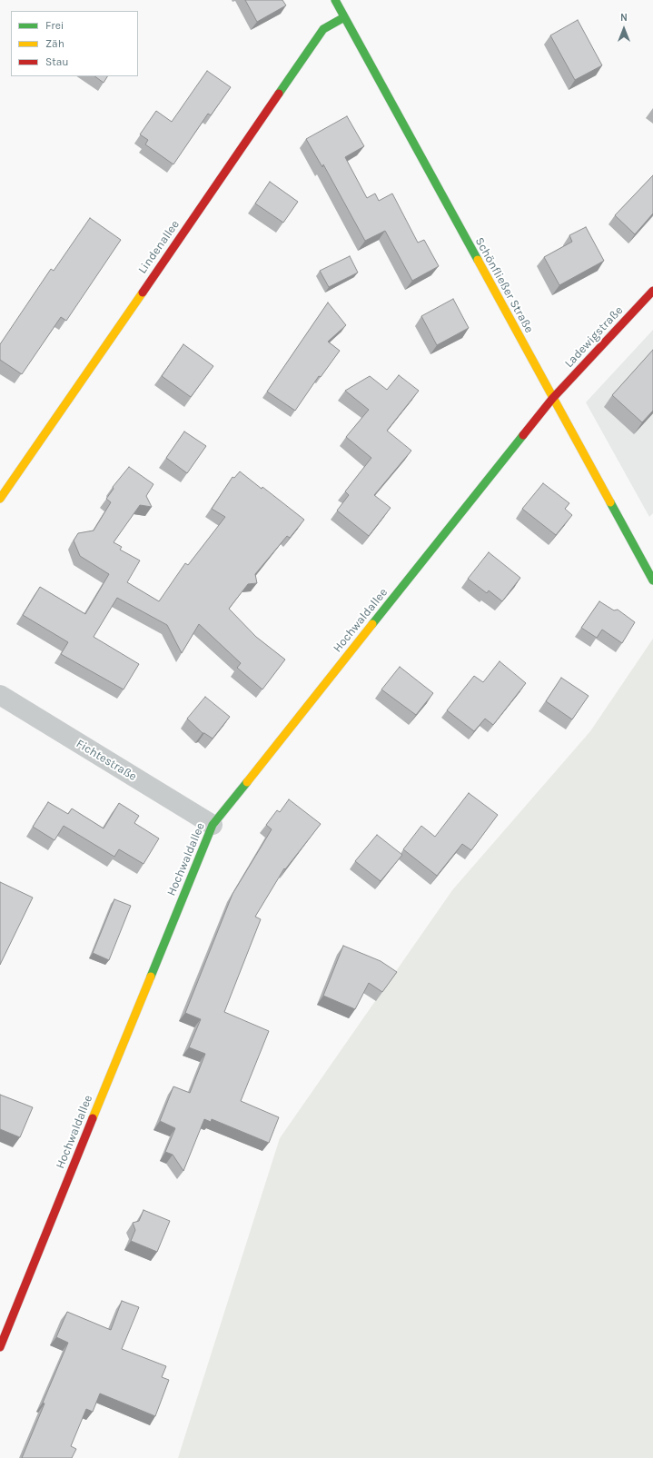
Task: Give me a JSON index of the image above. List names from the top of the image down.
{
  "streets": {
    "street": [
      "Lindenallee",
      "Schönfließer Straße",
      "Ladewigstraße",
      "Hochwaldallee",
      "Fichtestraße"
    ]
  },
  "crossings": [
    ["Lindenallee", "Schönfließer Straße"],
    ["Schönfließer Straße", "Ladewigstraße"],
    ["Schönfließer Straße", "Hochwaldallee"],
    ["Ladewigstraße", "Hochwaldallee"],
    ["Hochwaldallee", "Fichtestraße"]
  ],
  "legend": ["Frei", "Zäh", "Stau"],
  "north": "top"
}
